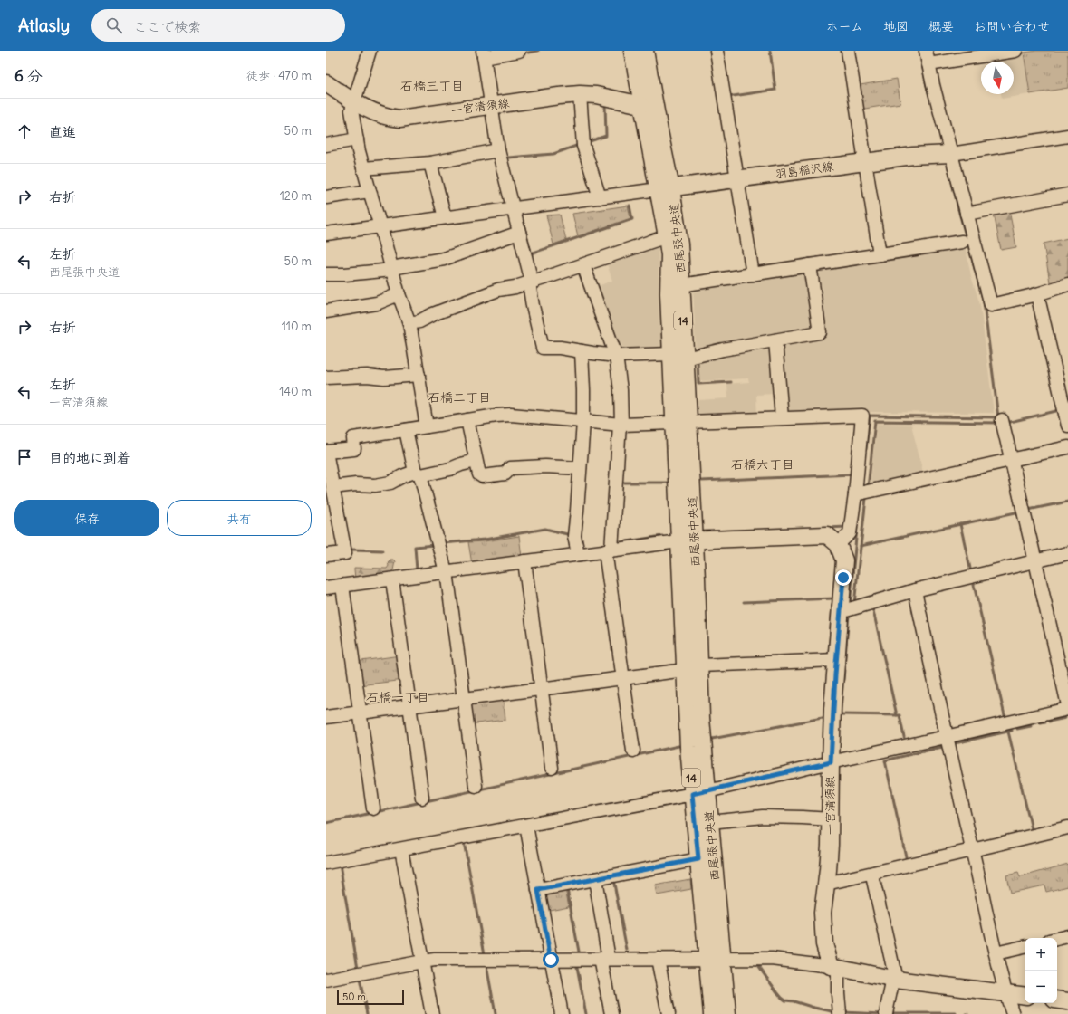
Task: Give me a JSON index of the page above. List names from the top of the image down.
{
  "streets": {
    "main road": [
      "一宮清須線",
      "羽島稲沢線",
      "西尾張中央道",
      "14"
    ]
  },
  "crossings": [
    ["一宮清須線", "西尾張中央道"],
    ["羽島稲沢線", "西尾張中央道"]
  ],
  "districts": [
    "石橋三丁目",
    "石橋二丁目",
    "石橋六丁目",
    "石橋一丁目"
  ],
  "scale_bar": "50 m",
  "north": "bottom",
  "page": {
    "header": "Atlasly",
    "search": "ここで検索",
    "nav": [
      "ホーム",
      "地図",
      "概要",
      "お問い合わせ"
    ],
    "heading": ["6 分", "徒歩 · 470 m"],
    "list": [
      ["直進", "50 m"],
      ["右折", "120 m"],
      ["左折", "西尾張中央道", "50 m"],
      ["右折", "110 m"],
      ["左折", "一宮清須線", "140 m"],
      "目的地に到着"
    ],
    "buttons": ["保存", "共有"],
    "map_buttons": ["+", "−"],
    "scale": "50 m"
  }
}
